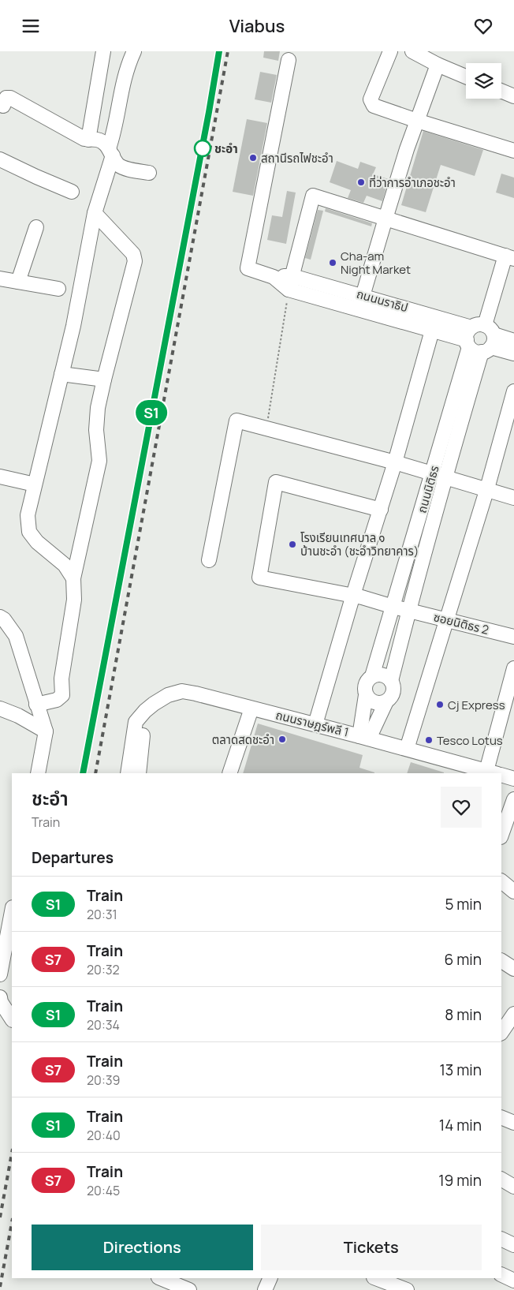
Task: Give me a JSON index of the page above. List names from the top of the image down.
{
  "streets": {
    "street": [
      "ถนนนราธิป",
      "ถนนนิติธร",
      "ซอยนิติธร 2",
      "ถนนราษฎร์พลี 1"
    ]
  },
  "crossings": [
    ["ถนนนราธิป", "ถนนนิติธร"],
    ["ถนนนิติธร", "ซอยนิติธร 2"]
  ],
  "places": [
    "ชะอำ",
    "สถานีรถไฟชะอำ",
    "ที่ว่าการอำเภอชะอำ",
    "Cha-am Night Market",
    "โรงเรียนเทศบาล ๑ บ้านชะอำ (ชะอำวิทยาคาร)",
    "Cj Express",
    "ตลาดสดชะอำ",
    "Tesco Lotus"
  ],
  "page": {
    "header": "Viabus",
    "on_map": "S1",
    "heading": [
      ["ชะอำ", "Train"],
      "Departures"
    ],
    "list": [
      {
        "mark": "S1",
        "name": "Train",
        "note": "20:31",
        "value": "5 min"
      },
      {
        "mark": "S7",
        "name": "Train",
        "note": "20:32",
        "value": "6 min"
      },
      {
        "mark": "S1",
        "name": "Train",
        "note": "20:34",
        "value": "8 min"
      },
      {
        "mark": "S7",
        "name": "Train",
        "note": "20:39",
        "value": "13 min"
      },
      {
        "mark": "S1",
        "name": "Train",
        "note": "20:40",
        "value": "14 min"
      },
      {
        "mark": "S7",
        "name": "Train",
        "note": "20:45",
        "value": "19 min"
      }
    ],
    "buttons": ["Directions", "Tickets"]
  }
}
